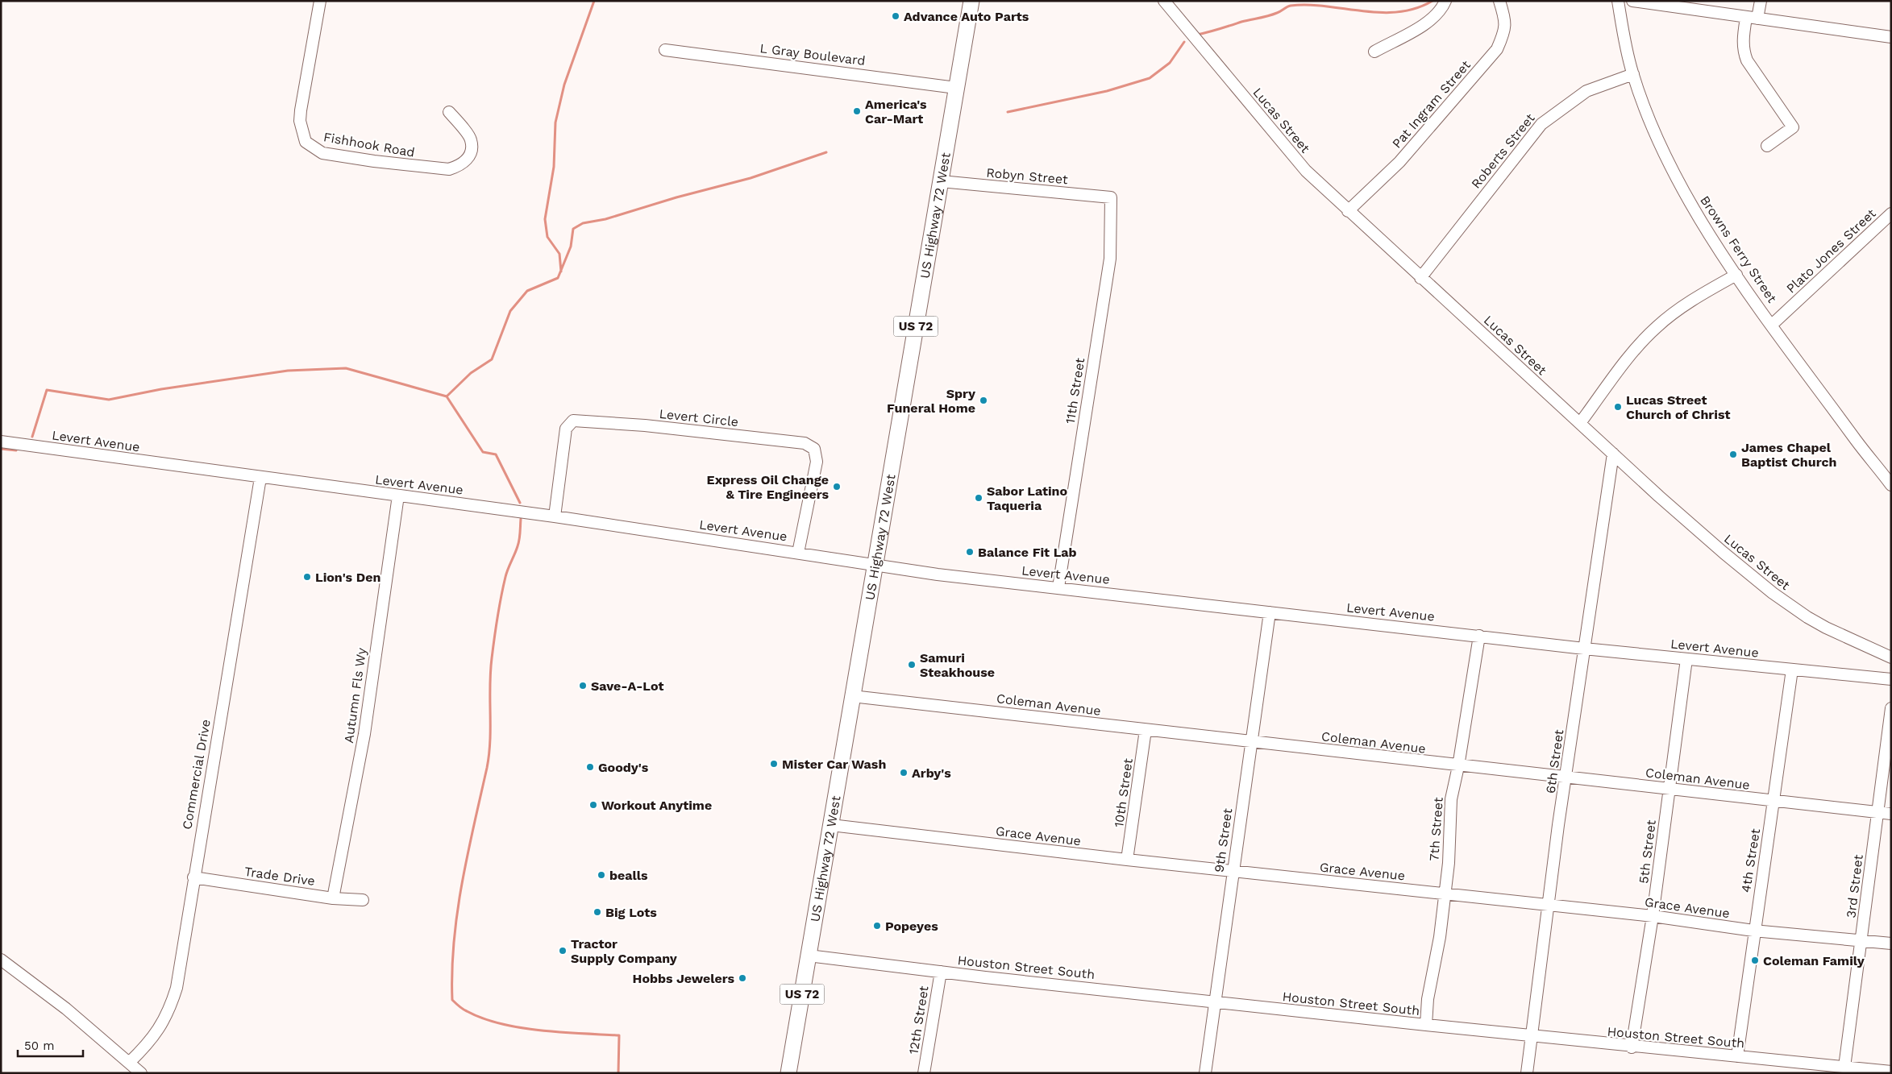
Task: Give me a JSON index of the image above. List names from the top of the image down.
{
  "streets": {
    "highway": ["US Highway 72 West", "US 72"],
    "street": [
      "L Gray Boulevard",
      "Pat Ingram Street",
      "Lucas Street",
      "Fishhook Road",
      "Roberts Street",
      "Robyn Street",
      "Browns Ferry Street",
      "Plato Jones Street",
      "11th Street",
      "Levert Circle",
      "Levert Avenue",
      "Autumn Fls Wy",
      "Coleman Avenue",
      "6th Street",
      "Commercial Drive",
      "10th Street",
      "7th Street",
      "Grace Avenue",
      "9th Street",
      "5th Street",
      "4th Street",
      "Trade Drive",
      "3rd Street",
      "Houston Street South",
      "12th Street"
    ]
  },
  "crossings": [
    ["L Gray Boulevard", "US Highway 72 West"],
    ["Pat Ingram Street", "Lucas Street"],
    ["Lucas Street", "Roberts Street"],
    ["Lucas Street", "6th Street"],
    ["Roberts Street", "Browns Ferry Street"],
    ["Robyn Street", "US Highway 72 West"],
    ["Robyn Street", "11th Street"],
    ["US Highway 72 West", "Levert Avenue"],
    ["US Highway 72 West", "Coleman Avenue"],
    ["US Highway 72 West", "Grace Avenue"],
    ["US Highway 72 West", "Houston Street South"],
    ["Browns Ferry Street", "Plato Jones Street"],
    ["11th Street", "Levert Avenue"],
    ["Levert Circle", "Levert Avenue"],
    ["Levert Avenue", "Autumn Fls Wy"],
    ["Levert Avenue", "6th Street"],
    ["Levert Avenue", "Commercial Drive"],
    ["Levert Avenue", "7th Street"],
    ["Levert Avenue", "9th Street"],
    ["Levert Avenue", "5th Street"],
    ["Levert Avenue", "4th Street"],
    ["Autumn Fls Wy", "Trade Drive"],
    ["Coleman Avenue", "6th Street"],
    ["Coleman Avenue", "10th Street"],
    ["Coleman Avenue", "7th Street"],
    ["Coleman Avenue", "9th Street"],
    ["Coleman Avenue", "5th Street"],
    ["Coleman Avenue", "4th Street"],
    ["Coleman Avenue", "3rd Street"],
    ["6th Street", "Grace Avenue"],
    ["6th Street", "Houston Street South"],
    ["Commercial Drive", "Trade Drive"],
    ["10th Street", "Grace Avenue"],
    ["7th Street", "Grace Avenue"],
    ["7th Street", "Houston Street South"],
    ["Grace Avenue", "9th Street"],
    ["Grace Avenue", "5th Street"],
    ["Grace Avenue", "4th Street"],
    ["Grace Avenue", "3rd Street"],
    ["9th Street", "Houston Street South"],
    ["5th Street", "Houston Street South"],
    ["4th Street", "Houston Street South"],
    ["3rd Street", "Houston Street South"],
    ["Houston Street South", "12th Street"]
  ],
  "places": [
    "Advance Auto Parts",
    "America's Car-Mart",
    "Spry Funeral Home",
    "Lucas Street Church of Christ",
    "James Chapel Baptist Church",
    "Express Oil Change & Tire Engineers",
    "Sabor Latino Taqueria",
    "Balance Fit Lab",
    "Lion's Den",
    "Samuri Steakhouse",
    "Save-A-Lot",
    "Mister Car Wash",
    "Goody's",
    "Arby's",
    "Workout Anytime",
    "bealls",
    "Big Lots",
    "Popeyes",
    "Tractor Supply Company",
    "Coleman Family",
    "Hobbs Jewelers"
  ],
  "scale_bar": "50 m"
}
